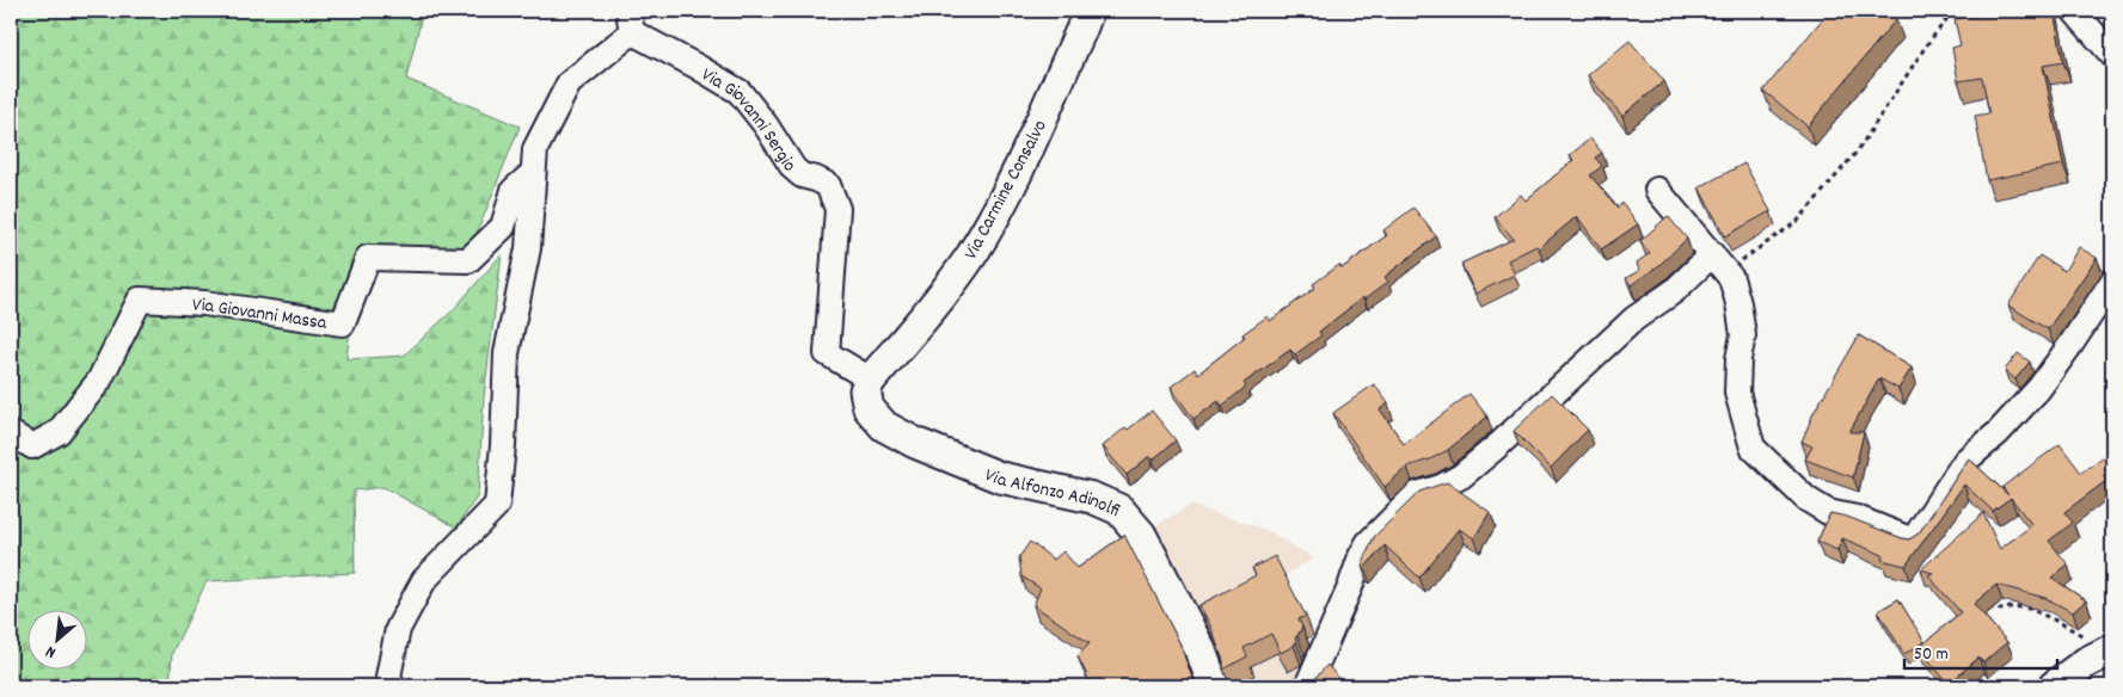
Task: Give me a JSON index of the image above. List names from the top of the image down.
{
  "streets": {
    "street": [
      "Via Giovanni Sergio",
      "Via Carmine Consalvo",
      "Via Giovanni Massa",
      "Via Alfonzo Adinolfi"
    ]
  },
  "crossings": [
    ["Via Giovanni Sergio", "Via Carmine Consalvo"],
    ["Via Giovanni Sergio", "Via Alfonzo Adinolfi"],
    ["Via Carmine Consalvo", "Via Alfonzo Adinolfi"]
  ],
  "scale_bar": "50 m",
  "north": "bottom left"
}
